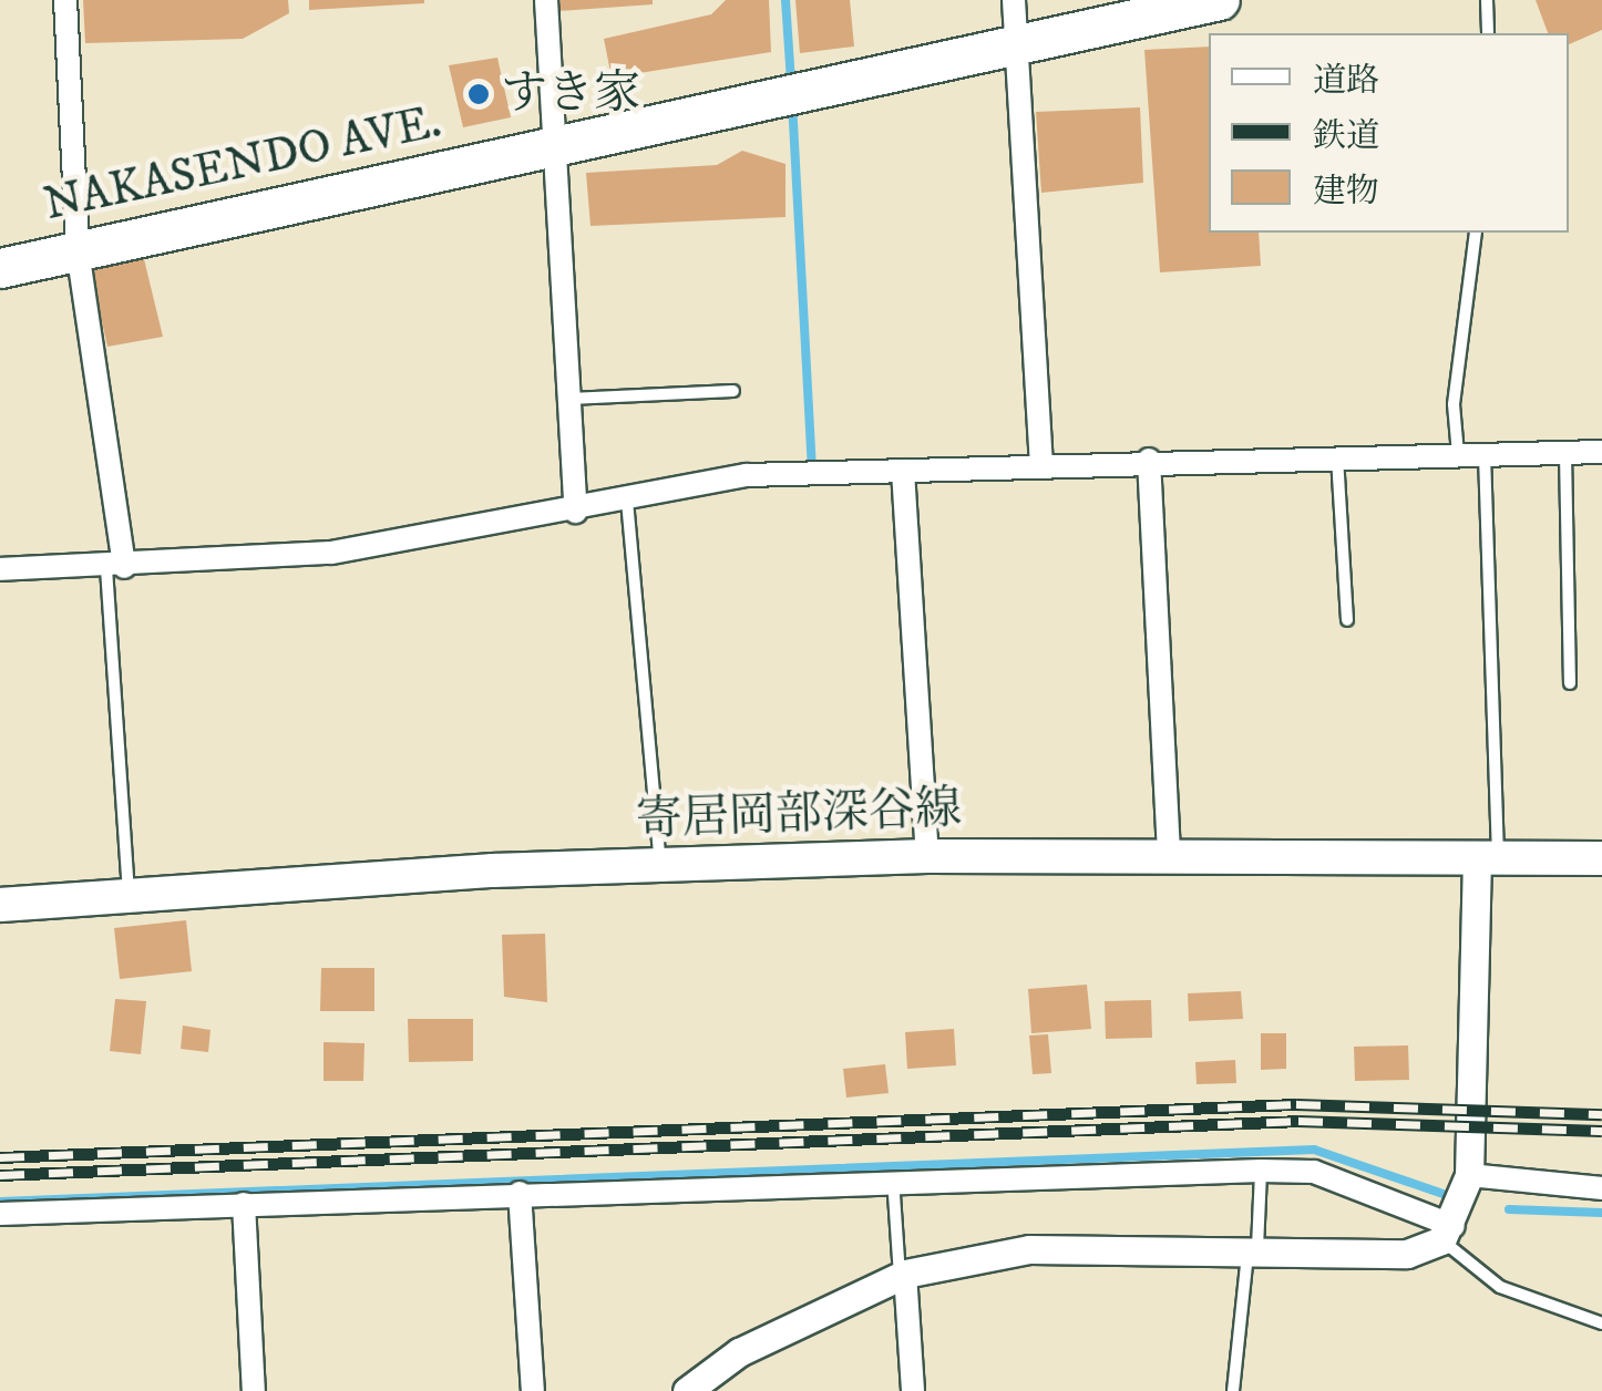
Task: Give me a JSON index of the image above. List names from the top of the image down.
{
  "streets": {
    "highway": ["NAKASENDO AVE."],
    "main road": ["寄居岡部深谷線"]
  },
  "places": ["すき家"],
  "legend": ["道路", "鉄道", "建物"]
}
